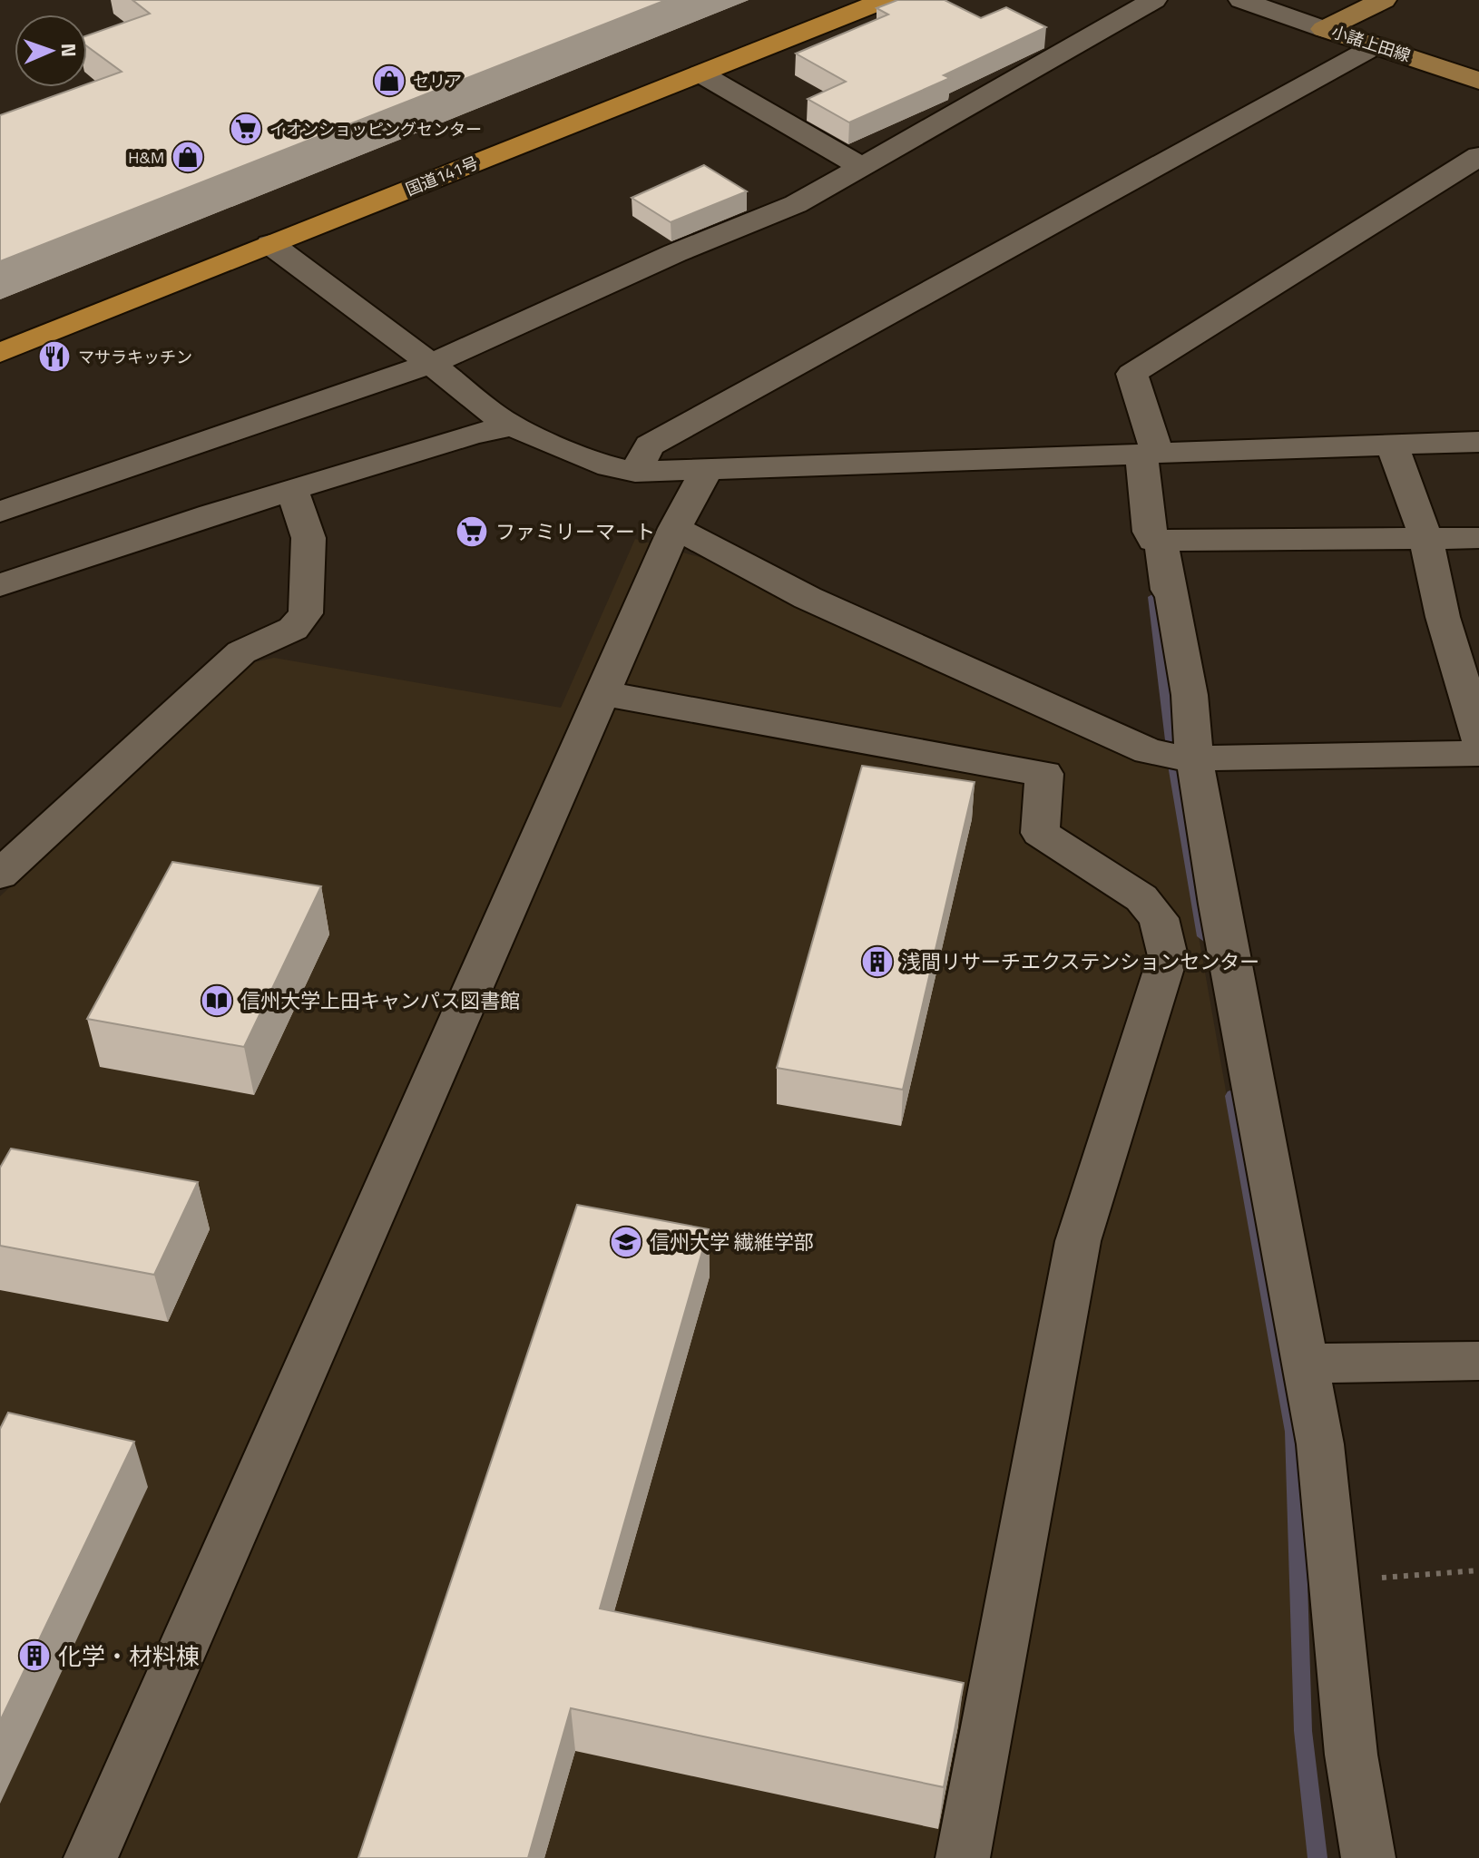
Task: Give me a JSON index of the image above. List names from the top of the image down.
{
  "streets": {
    "highway": ["国道141号"],
    "main road": ["小諸上田線"]
  },
  "places": {
    "shop": ["セリア", "H&M"],
    "supermarket": ["イオンショッピングセンター", "ファミリーマート"],
    "restaurant": ["マサラキッチン"],
    "building": ["浅間リサーチエクステンションセンター", "化学・材料棟"],
    "library": ["信州大学上田キャンパス図書館"],
    "school or university": ["信州大学 繊維学部"]
  },
  "north": "right"
}
